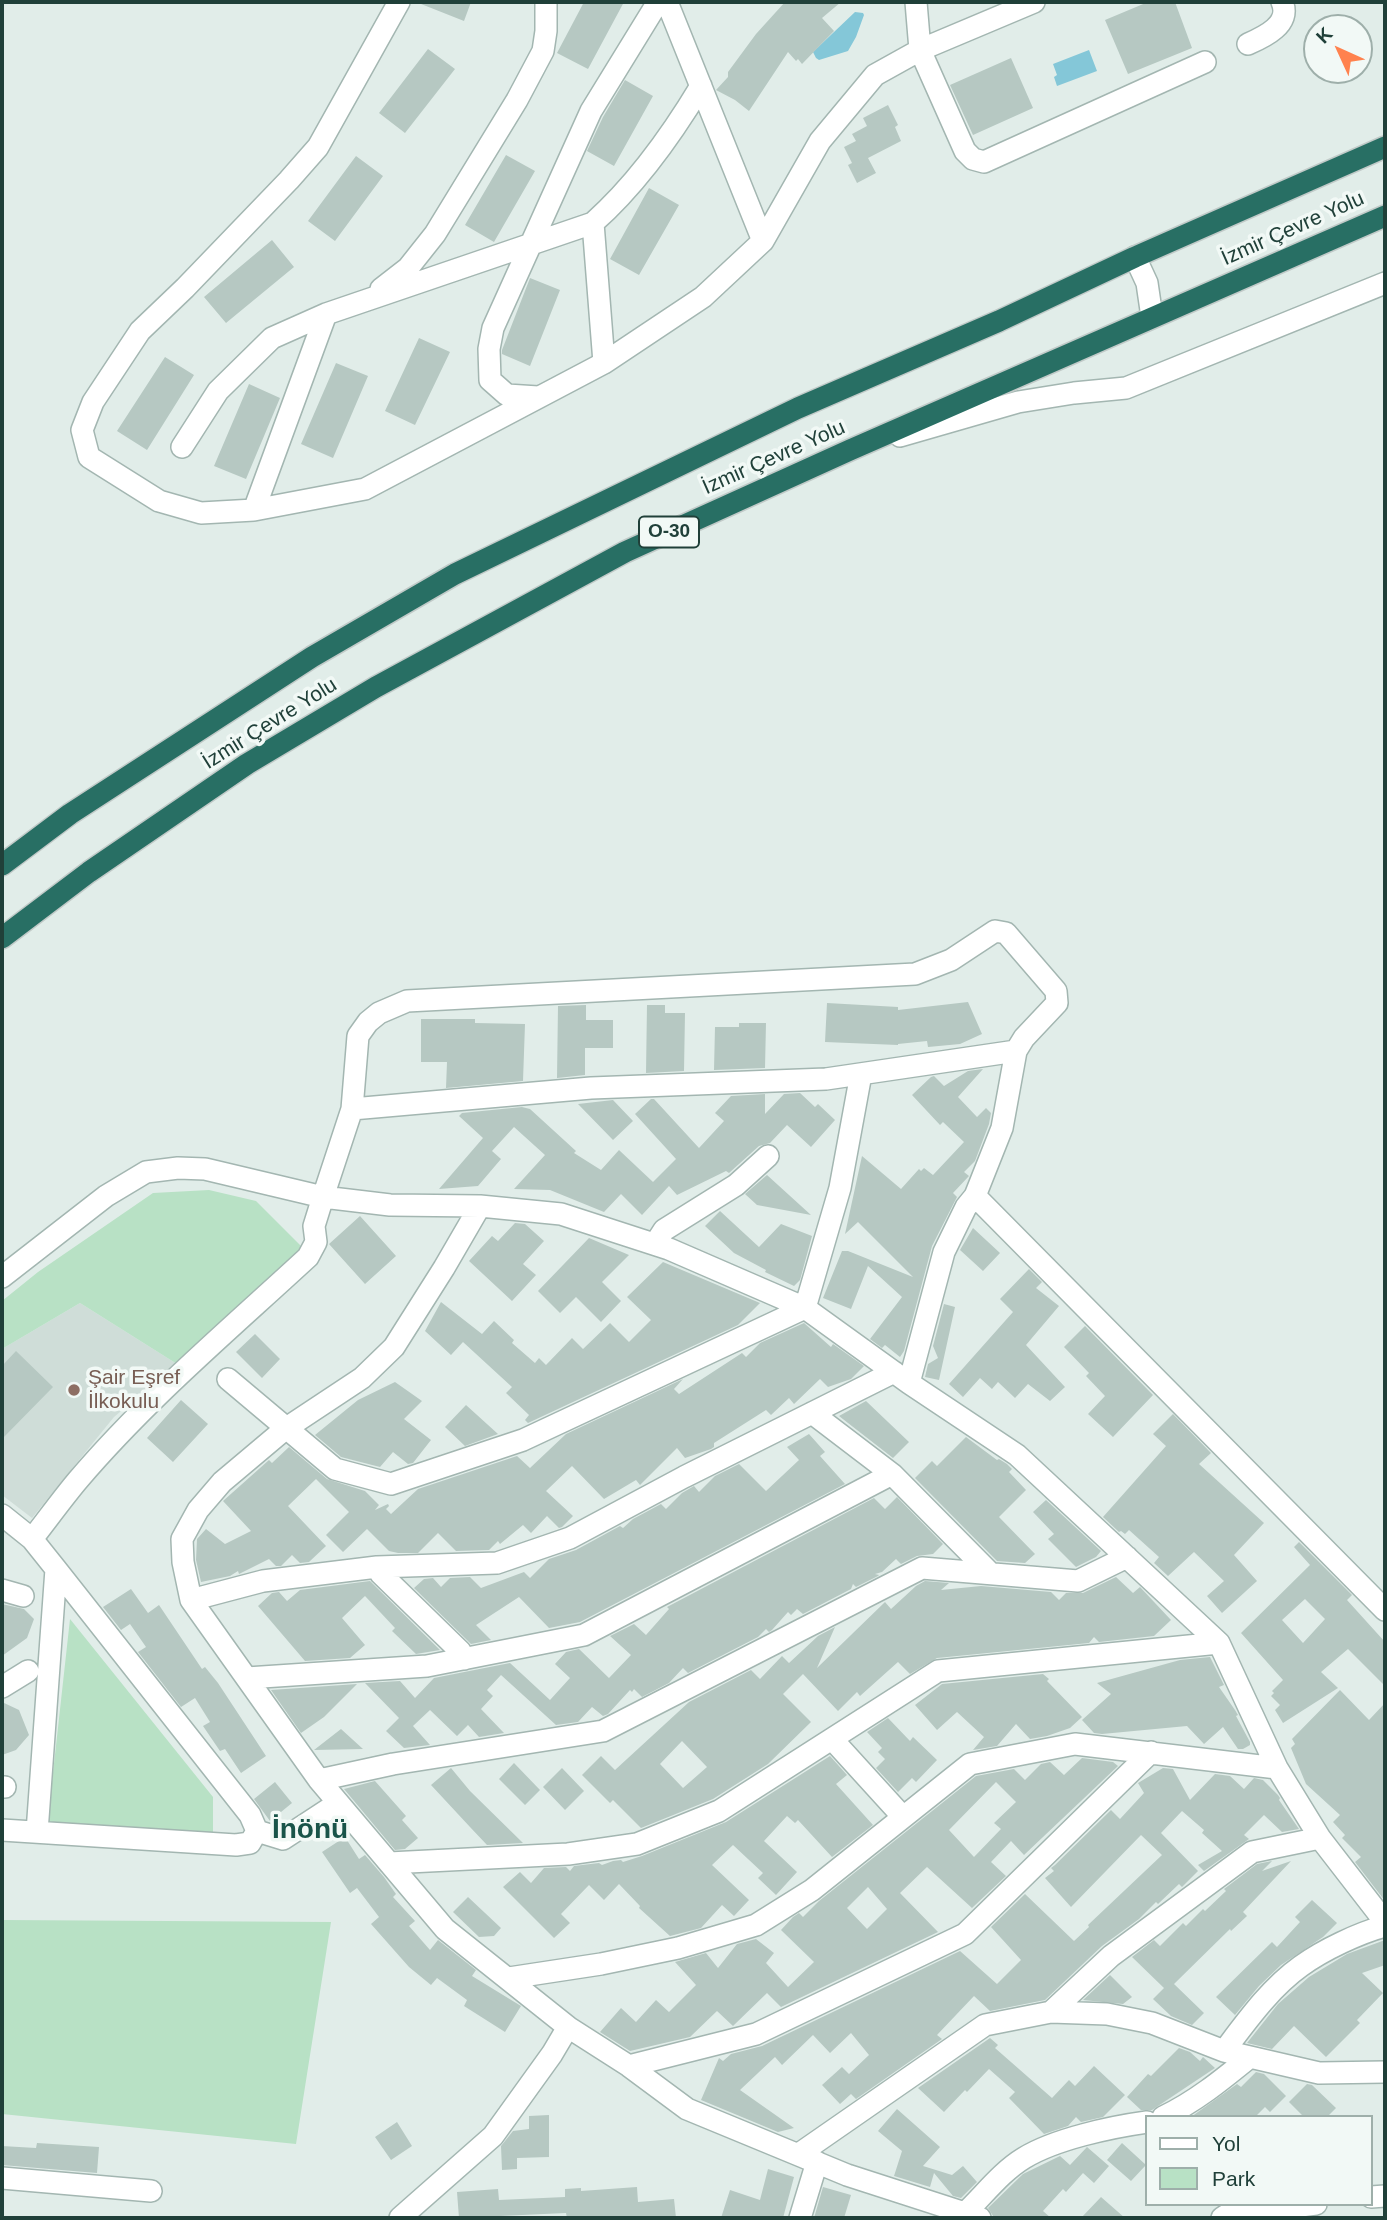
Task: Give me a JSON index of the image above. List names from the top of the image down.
{
  "streets": {
    "highway": ["İzmir Çevre Yolu", "O-30"]
  },
  "districts": ["İnönü"],
  "places": ["Şair Eşref İlkokulu"],
  "legend": ["Yol", "Park"],
  "north": "top left"
}
